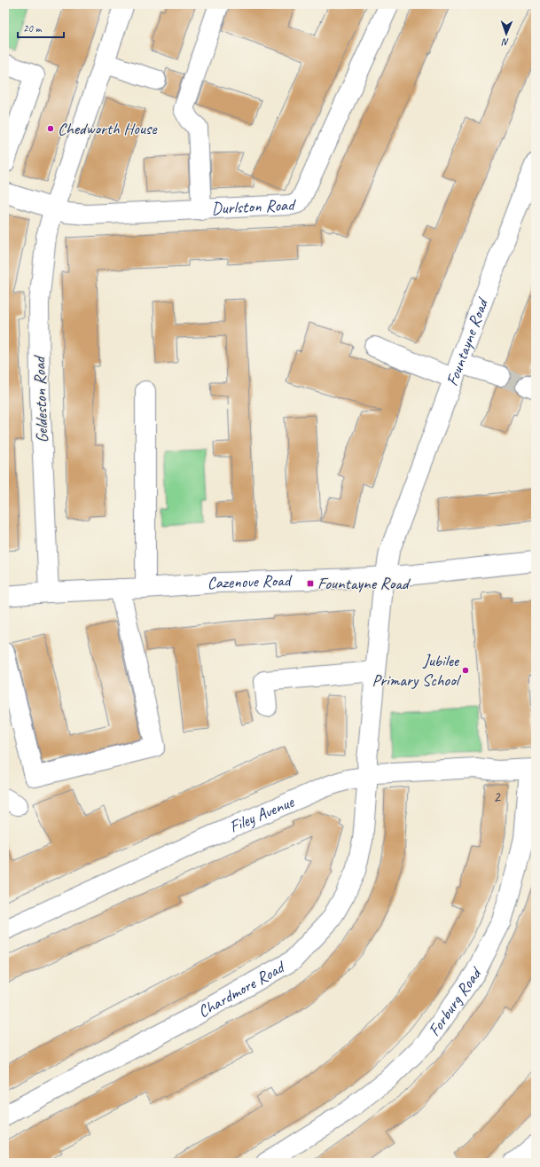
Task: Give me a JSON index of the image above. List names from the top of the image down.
{
  "streets": {
    "street": [
      "Durlston Road",
      "Fountayne Road",
      "Geldeston Road",
      "Cazenove Road",
      "Filey Avenue",
      "Chardmore Road",
      "Forburg Road"
    ]
  },
  "crossings": [
    ["Durlston Road", "Geldeston Road"],
    ["Fountayne Road", "Cazenove Road"],
    ["Fountayne Road", "Filey Avenue"],
    ["Fountayne Road", "Chardmore Road"],
    ["Geldeston Road", "Cazenove Road"],
    ["Filey Avenue", "Chardmore Road"],
    ["Filey Avenue", "Forburg Road"]
  ],
  "places": {
    "other": ["Chedworth House", "Jubilee Primary School"],
    "transit": ["Fountayne Road"]
  },
  "house_numbers": ["2"],
  "scale_bar": "20 m",
  "north": "bottom"
}
